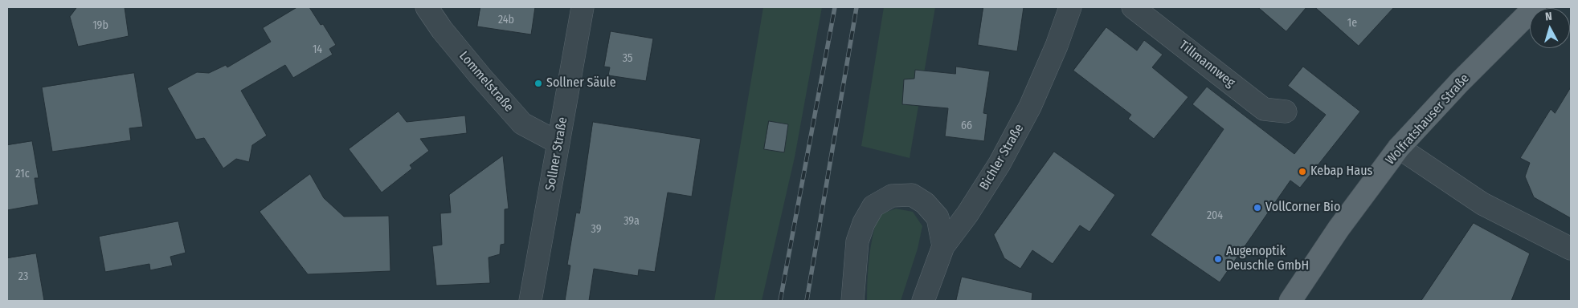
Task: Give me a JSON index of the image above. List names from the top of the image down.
{
  "streets": {
    "main road": ["Wolfratshauser Straße"],
    "street": [
      "Tillmannweg",
      "Lommelstraße",
      "Sollner Straße",
      "Bichler Straße"
    ]
  },
  "crossings": [
    ["Lommelstraße", "Sollner Straße"]
  ],
  "places": [
    "Sollner Säule",
    "Kebap Haus",
    "VollCorner Bio",
    "Augenoptik Deuschle GmbH"
  ],
  "house_numbers": [
    "24b",
    "1e",
    "19b",
    "14",
    "35",
    "66",
    "21c",
    "204",
    "39a",
    "39",
    "23"
  ],
  "north": "top"
}
